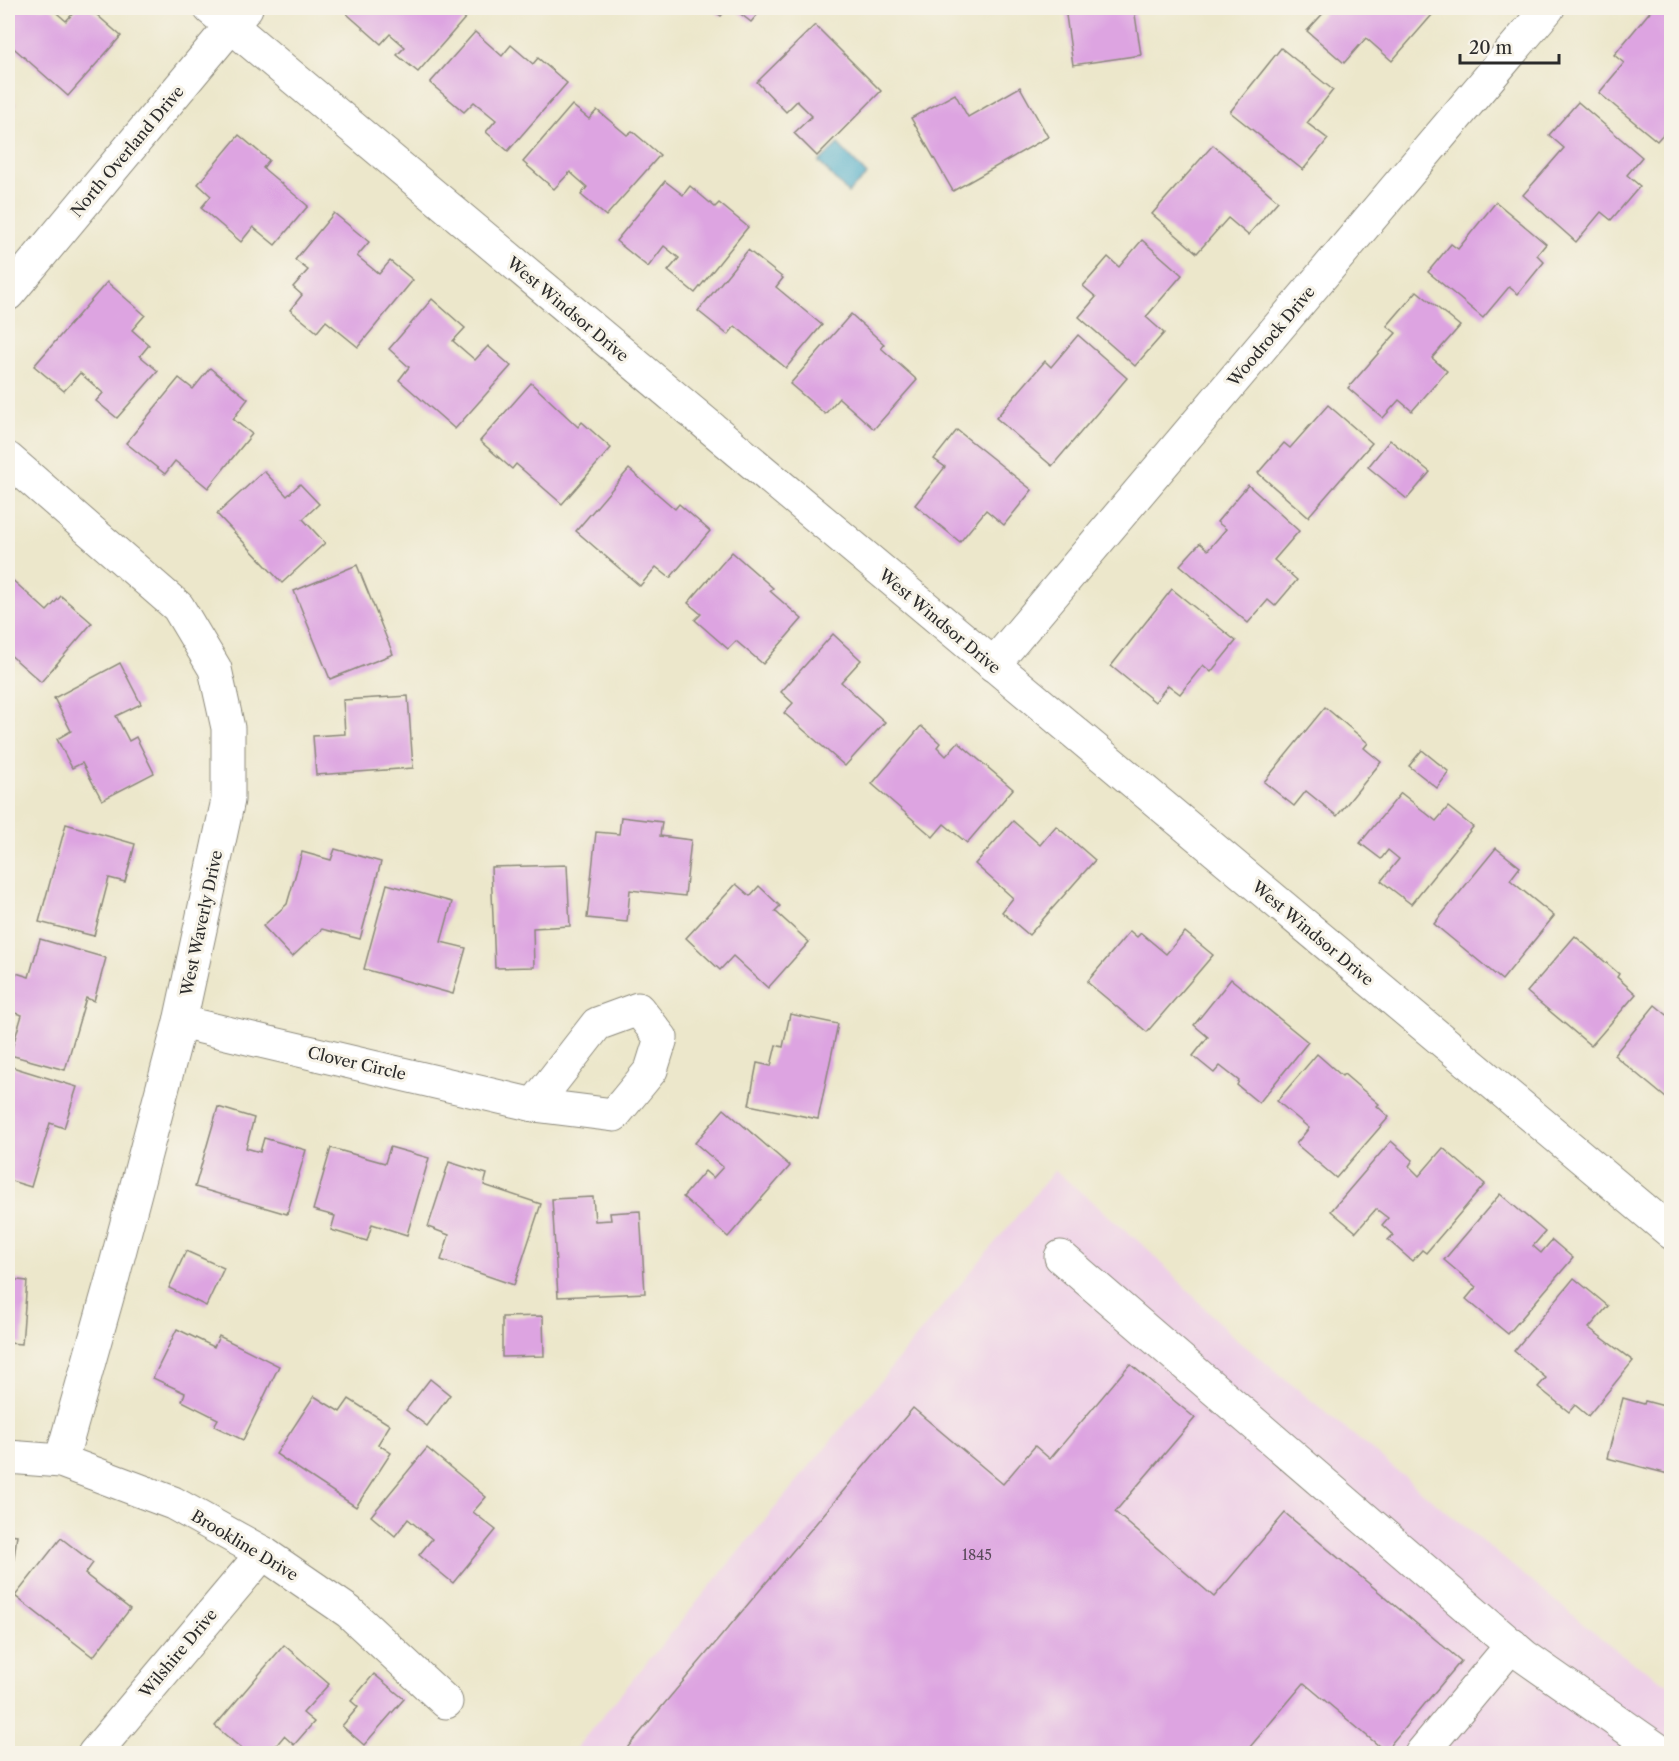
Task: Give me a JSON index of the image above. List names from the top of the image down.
{
  "streets": {
    "street": [
      "North Overland Drive",
      "West Windsor Drive",
      "Woodrock Drive",
      "West Waverly Drive",
      "Clover Circle",
      "Brookline Drive",
      "Wilshire Drive"
    ]
  },
  "crossings": [
    ["North Overland Drive", "West Windsor Drive"],
    ["West Windsor Drive", "Woodrock Drive"],
    ["West Waverly Drive", "Clover Circle"],
    ["West Waverly Drive", "Brookline Drive"],
    ["Brookline Drive", "Wilshire Drive"]
  ],
  "house_numbers": ["1845"],
  "scale_bar": "20 m"
}
